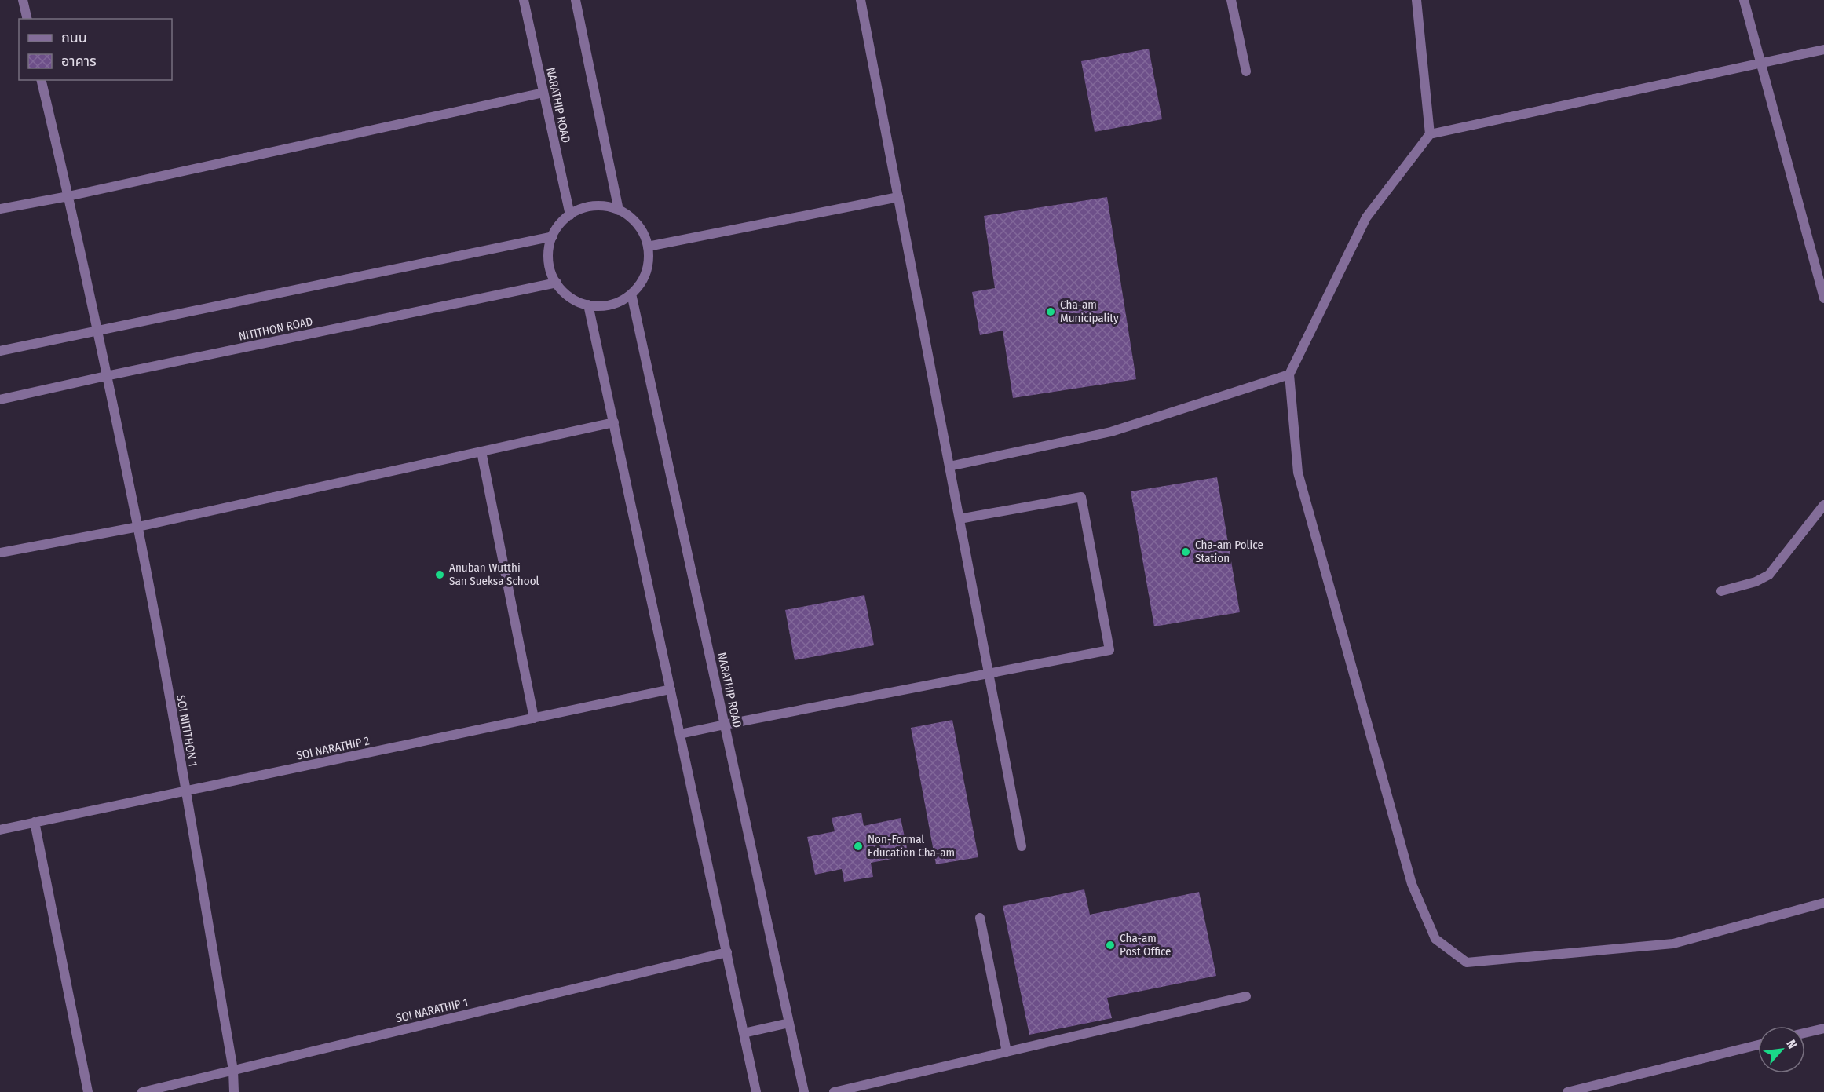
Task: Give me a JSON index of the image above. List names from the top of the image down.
{
  "streets": {
    "street": [
      "NARATHIP ROAD",
      "NITITHON ROAD",
      "SOI NITITHON 1",
      "SOI NARATHIP 2",
      "SOI NARATHIP 1"
    ]
  },
  "crossings": [
    ["NARATHIP ROAD", "NITITHON ROAD"],
    ["NITITHON ROAD", "SOI NITITHON 1"],
    ["SOI NITITHON 1", "SOI NARATHIP 2"],
    ["SOI NITITHON 1", "SOI NARATHIP 1"]
  ],
  "places": [
    "Cha-am Municipality",
    "Cha-am Police Station",
    "Anuban Wutthi San Sueksa School",
    "Non-Formal Education Cha-am",
    "Cha-am Post Office"
  ],
  "legend": ["ถนน", "อาคาร"],
  "north": "top right"
}
